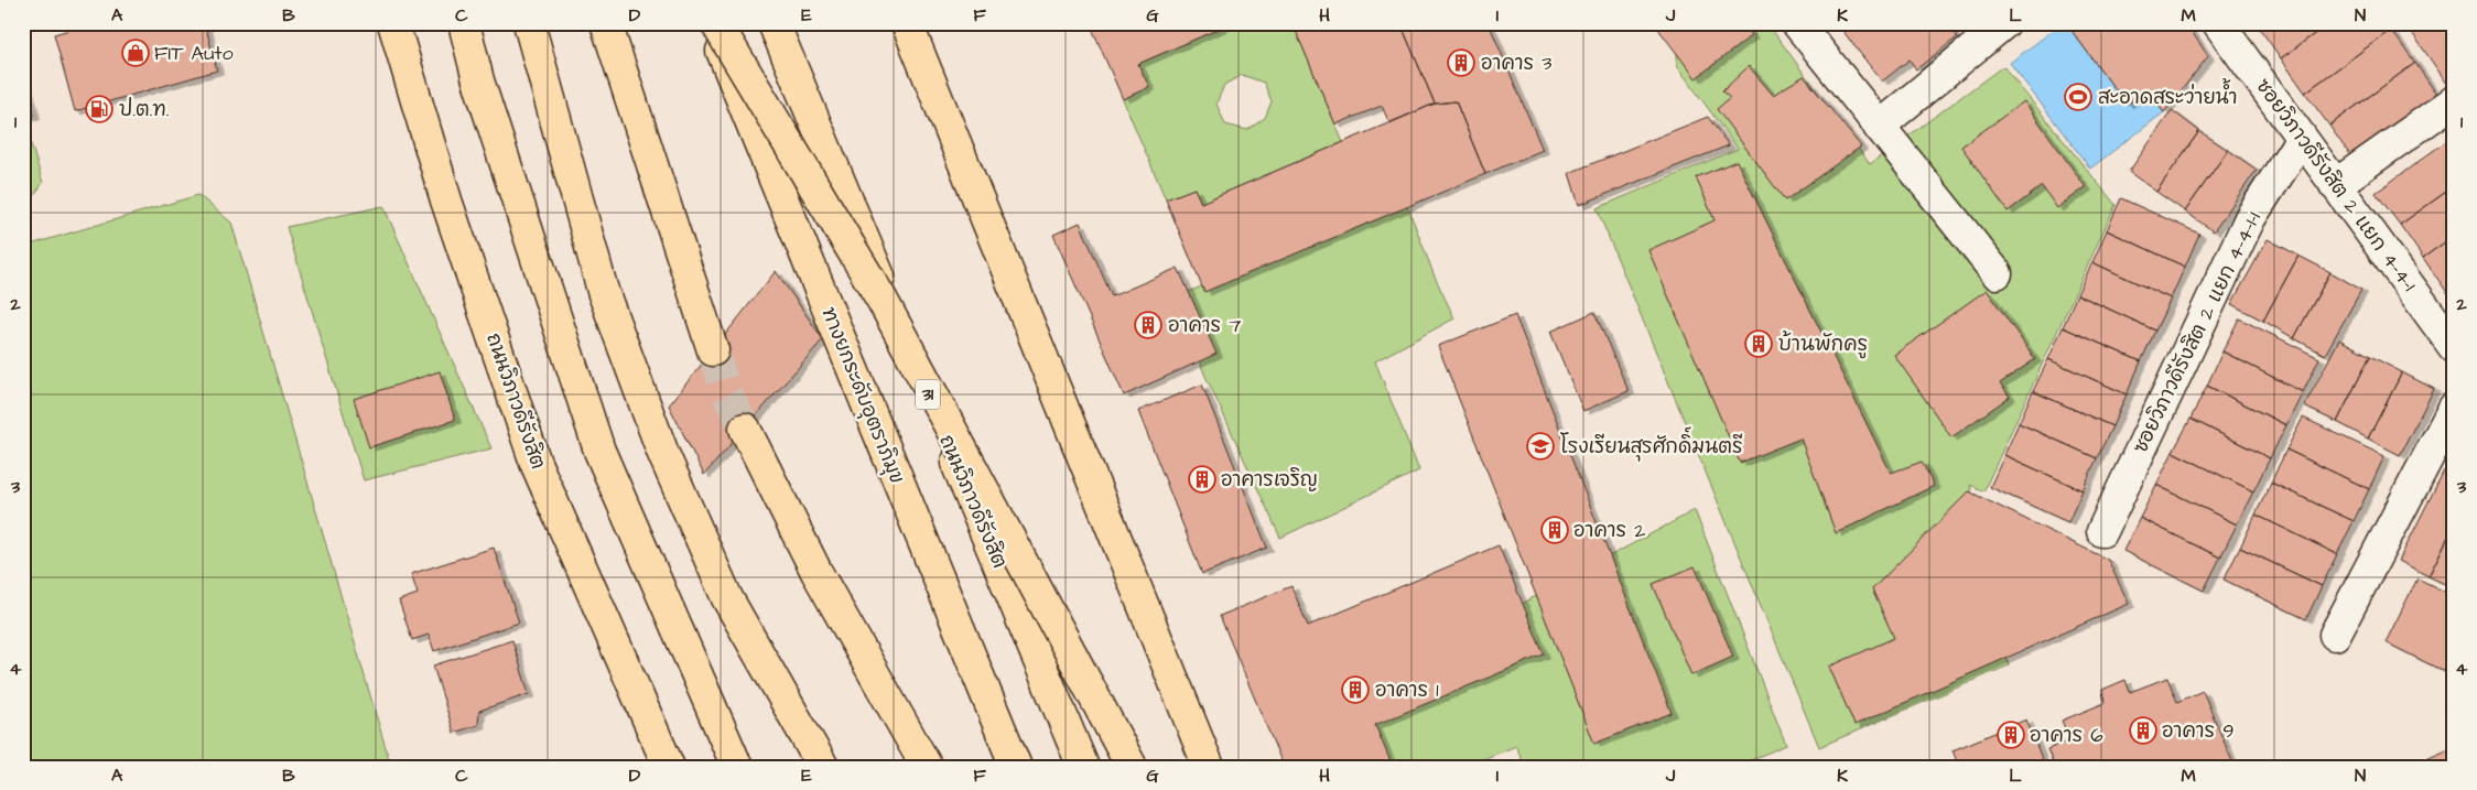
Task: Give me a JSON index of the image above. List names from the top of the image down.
{
  "streets": {
    "main road": ["31", "ทางยกระดับอุตราภิมุข", "ถนนวิภาวดีรังสิต"],
    "street": ["ซอยวิภาวดีรังสิต 2 แยก 4-4-1", "ซอยวิภาวดีรังสิต 2 แยก 4-4-1-1"]
  },
  "crossings": [
    ["ซอยวิภาวดีรังสิต 2 แยก 4-4-1", "ซอยวิภาวดีรังสิต 2 แยก 4-4-1-1"]
  ],
  "places": {
    "shop": ["FIT Auto"],
    "building": [
      "อาคาร 3",
      "อาคาร 7",
      "บ้านพักครู",
      "อาคารเจริญ",
      "อาคาร 2",
      "อาคาร 1",
      "อาคาร 9",
      "อาคาร 6"
    ],
    "sports": ["สะอาดสระว่ายน้ำ"],
    "fuel station": ["ป.ต.ท."],
    "school or university": ["โรงเรียนสุรศักดิ์มนตรี"]
  },
  "grid": {
    "columns": [
      "A",
      "B",
      "C",
      "D",
      "E",
      "F",
      "G",
      "H",
      "I",
      "J",
      "K",
      "L",
      "M",
      "N"
    ],
    "rows": [
      "1",
      "2",
      "3",
      "4"
    ]
  }
}
